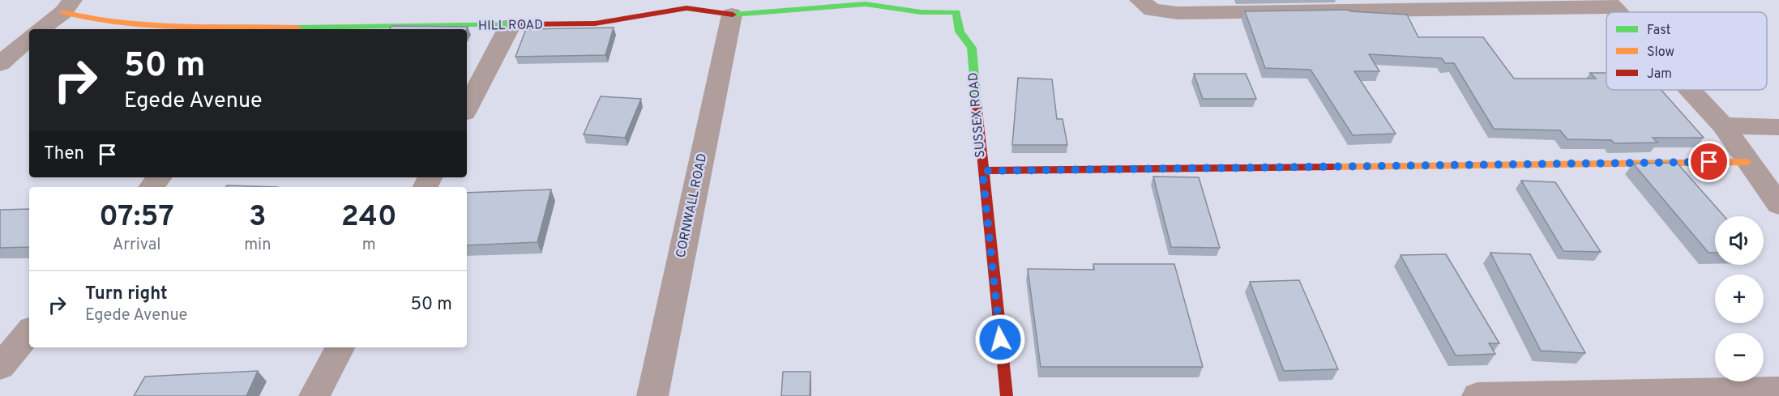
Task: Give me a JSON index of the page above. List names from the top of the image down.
{
  "streets": {
    "street": ["HILL ROAD", "SUSSEX ROAD", "CORNWALL ROAD"]
  },
  "crossings": [
    ["HILL ROAD", "SUSSEX ROAD"],
    ["HILL ROAD", "CORNWALL ROAD"]
  ],
  "legend": ["Fast", "Slow", "Jam"],
  "page": {
    "turn": ["50 m", "Egede Avenue"],
    "then": "Then",
    "eta": [
      "07:57",
      "Arrival",
      "3",
      "min",
      "240",
      "m"
    ],
    "map_buttons": ["+", "−"],
    "list": [
      {
        "name": "Turn right",
        "note": "Egede Avenue",
        "value": "50 m"
      }
    ]
  }
}
